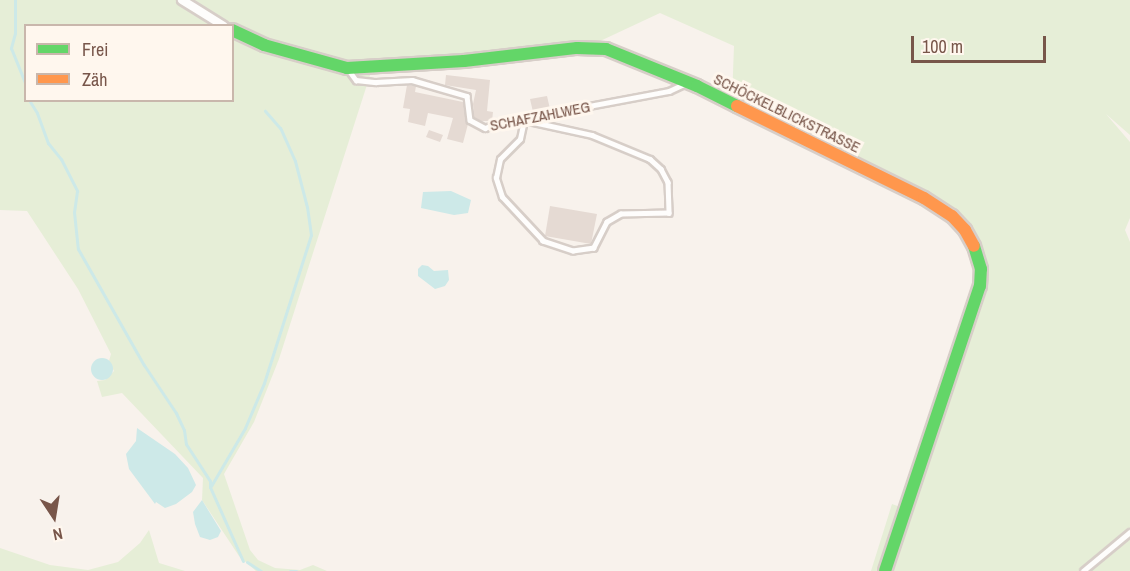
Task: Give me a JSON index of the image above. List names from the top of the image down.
{
  "streets": {
    "street": ["SCHÖCKELBLICKSTRASSE"],
    "lane": ["SCHAFZAHLWEG"]
  },
  "crossings": [
    ["SCHÖCKELBLICKSTRASSE", "SCHAFZAHLWEG"]
  ],
  "legend": ["Frei", "Zäh"],
  "scale_bar": "100 m",
  "north": "bottom"
}
